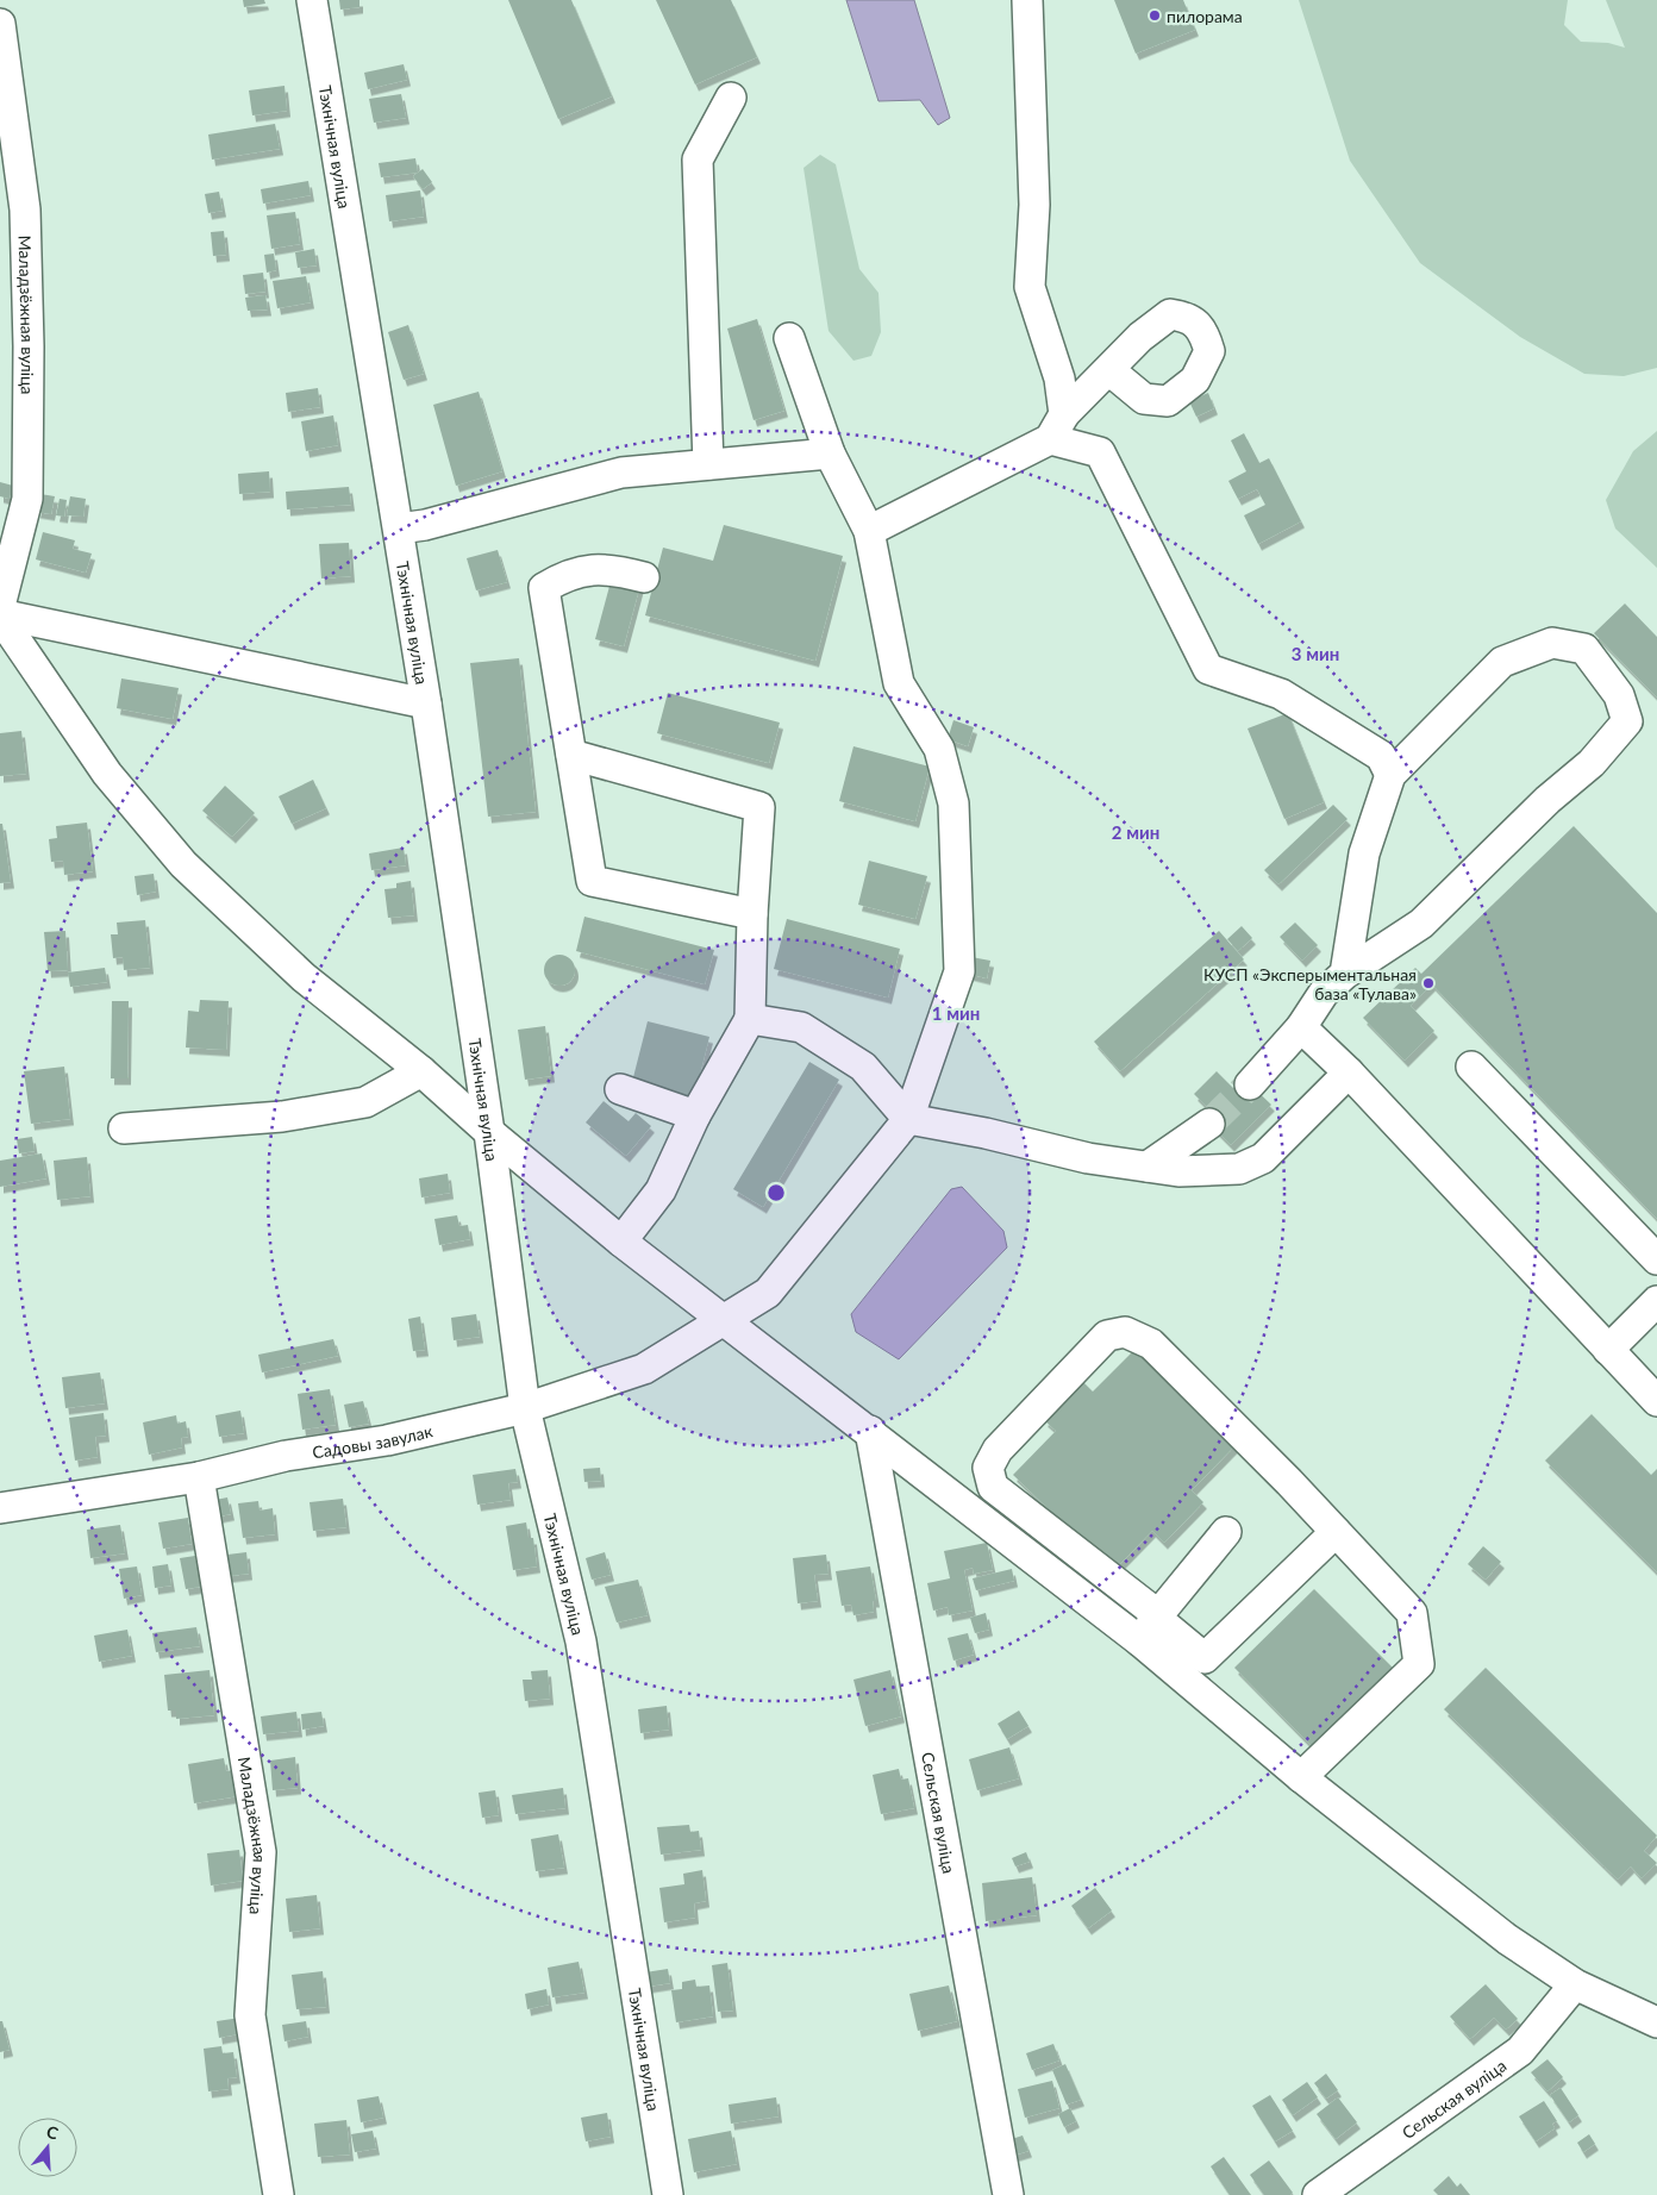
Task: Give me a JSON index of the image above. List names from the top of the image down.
{
  "streets": {
    "street": [
      "Тэхнічная вуліца",
      "Маладзёжная вуліца",
      "Садовы завулак",
      "Сельская вуліца"
    ]
  },
  "crossings": [
    ["Тэхнічная вуліца", "Садовы завулак"],
    ["Маладзёжная вуліца", "Садовы завулак"]
  ],
  "places": ["пилорама", "КУСП «Эксперыментальная база «Тулава»"],
  "north": "top",
  "rings": ["3 мин", "2 мин", "1 мин"]
}
